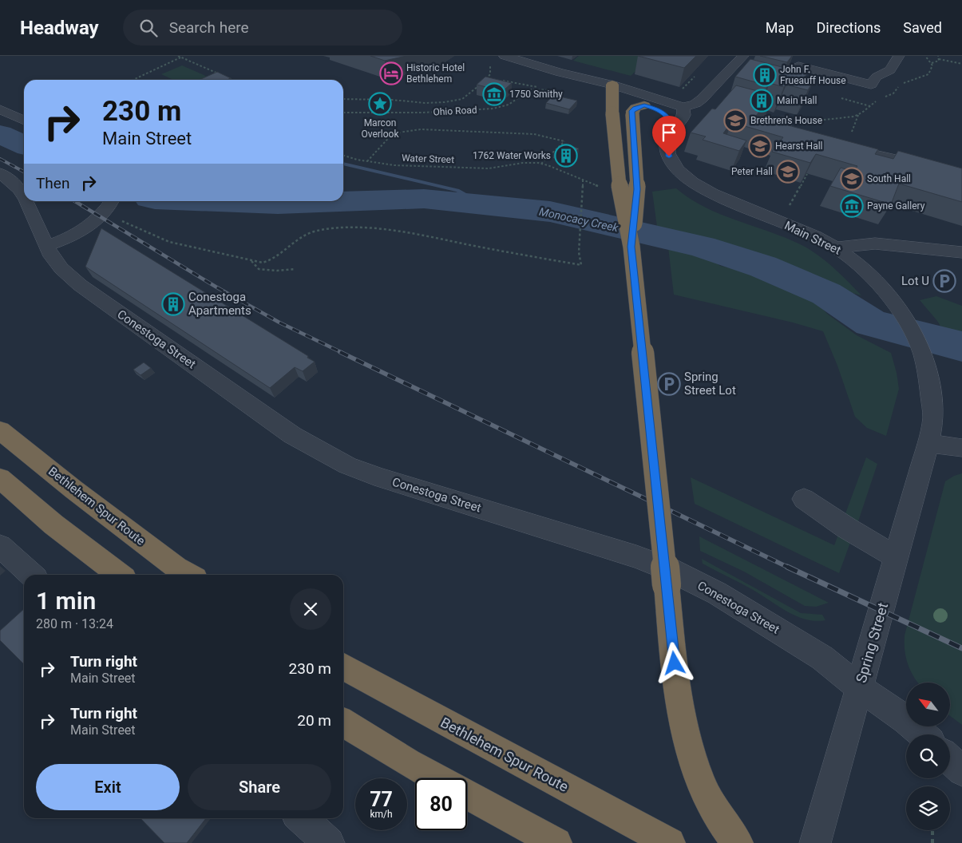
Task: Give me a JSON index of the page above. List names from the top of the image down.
{
  "streets": {
    "highway": ["Bethlehem Spur Route"],
    "street": ["Main Street", "Conestoga Street", "Spring Street"],
    "path": ["Ohio Road", "Water Street"]
  },
  "crossings": [
    ["Main Street", "Spring Street"],
    ["Conestoga Street", "Spring Street"]
  ],
  "water": ["Monocacy Creek"],
  "places": {
    "hotel": ["Historic Hotel Bethlehem"],
    "building": [
      "John F. Frueauff House",
      "Main Hall",
      "1762 Water Works",
      "Conestoga Apartments"
    ],
    "museum": ["1750 Smithy", "Payne Gallery"],
    "place": ["Marcon Overlook"],
    "school or university": [
      "Brethren's House",
      "Hearst Hall",
      "Peter Hall",
      "South Hall"
    ],
    "parking": ["Lot U", "Spring Street Lot"]
  },
  "north": "top left",
  "page": {
    "header": "Headway",
    "search": "Search here",
    "nav": ["Map", "Directions", "Saved"],
    "turn": ["230 m", "Main Street"],
    "then": "Then",
    "heading": ["1 min", "280 m · 13:24"],
    "list": [
      {
        "name": "Turn right",
        "note": "Main Street",
        "value": "230 m"
      },
      {
        "name": "Turn right",
        "note": "Main Street",
        "value": "20 m"
      }
    ],
    "buttons": ["Exit", "Share"],
    "speed": "77 km/h",
    "limit": "80"
  }
}
